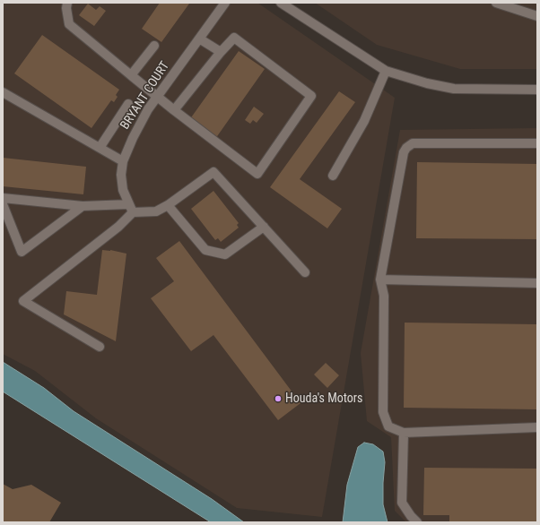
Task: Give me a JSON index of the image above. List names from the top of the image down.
{
  "streets": {
    "street": ["BRYANT COURT"]
  },
  "places": ["Houda's Motors"]
}
